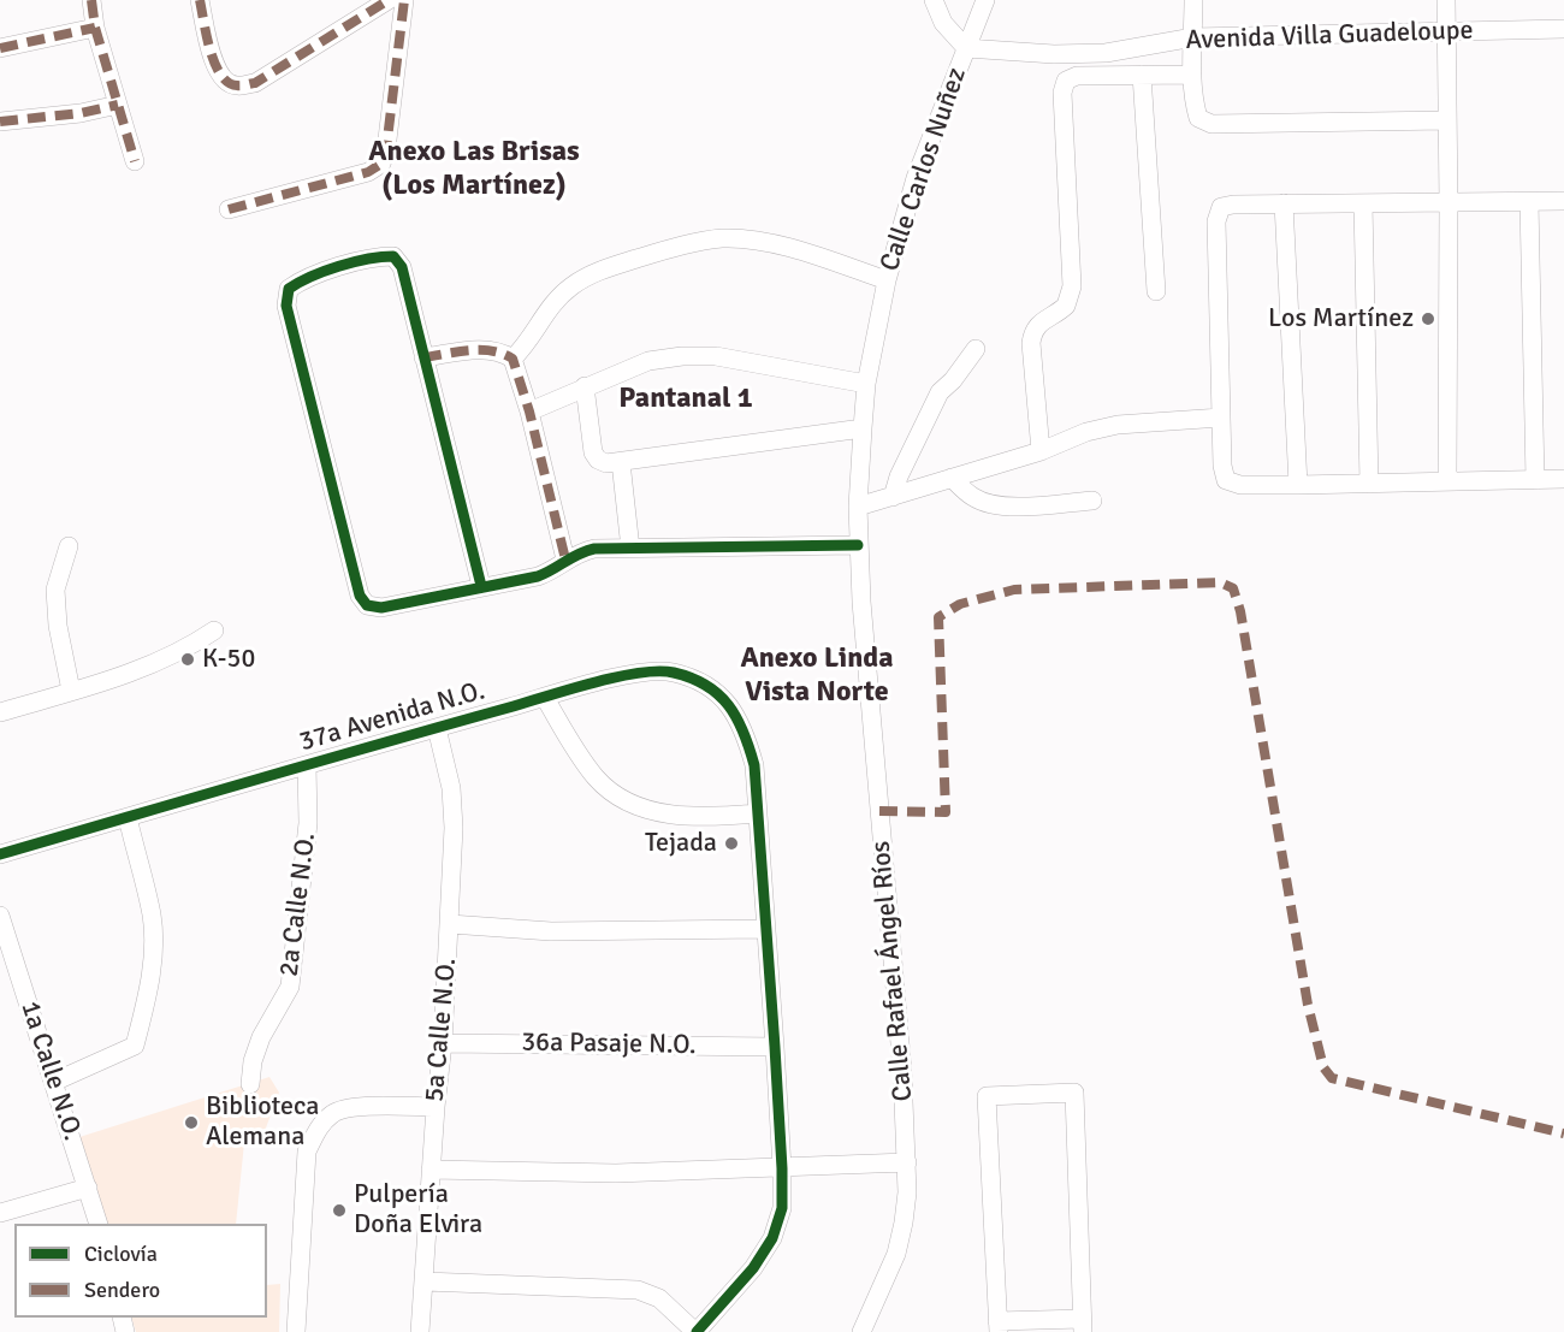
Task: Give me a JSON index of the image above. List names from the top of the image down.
{
  "streets": {
    "street": [
      "Avenida Villa Guadeloupe",
      "Calle Carlos Nuñez",
      "37a Avenida N.O.",
      "2a Calle N.O.",
      "Calle Rafael Ángel Ríos",
      "5a Calle N.O.",
      "36a Pasaje N.O.",
      "1a Calle N.O."
    ]
  },
  "crossings": [
    ["Avenida Villa Guadeloupe", "Calle Carlos Nuñez"],
    ["Calle Carlos Nuñez", "Calle Rafael Ángel Ríos"],
    ["37a Avenida N.O.", "2a Calle N.O."],
    ["37a Avenida N.O.", "5a Calle N.O."],
    ["37a Avenida N.O.", "36a Pasaje N.O."],
    ["5a Calle N.O.", "36a Pasaje N.O."]
  ],
  "districts": ["Anexo Las Brisas (Los Martínez)", "Pantanal 1", "Anexo Linda Vista Norte"],
  "places": [
    "Los Martínez",
    "K-50",
    "Tejada",
    "Biblioteca Alemana",
    "Pulpería Doña Elvira"
  ],
  "legend": ["Ciclovía", "Sendero"]
}
